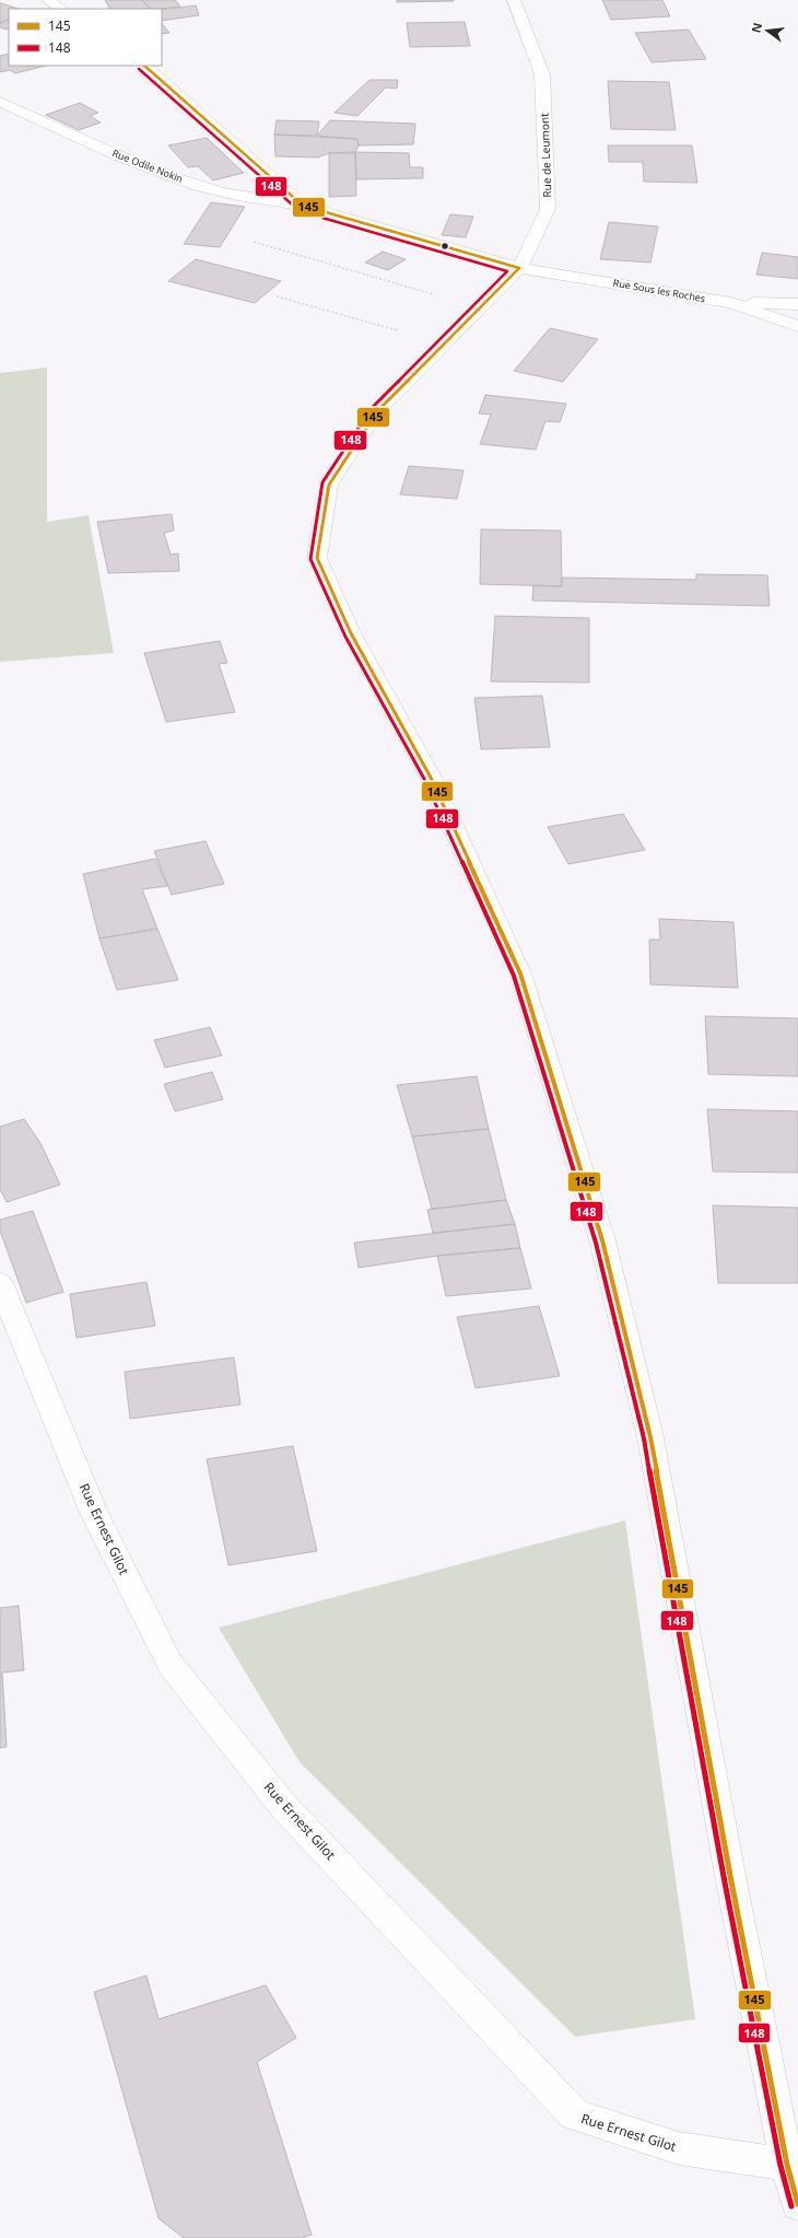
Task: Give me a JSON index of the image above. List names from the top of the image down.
{
  "streets": {
    "street": [
      "Rue de Leumont",
      "Rue Odile Nokin",
      "Rue Sous les Roches",
      "Rue Ernest Gilot"
    ]
  },
  "crossings": [
    ["Rue de Leumont", "Rue Odile Nokin"],
    ["Rue de Leumont", "Rue Sous les Roches"],
    ["Rue de Leumont", "Rue Ernest Gilot"],
    ["Rue Odile Nokin", "Rue Sous les Roches"]
  ],
  "lines": ["transit line 145", "transit line 148"],
  "legend": ["145", "148"],
  "north": "left"
}
